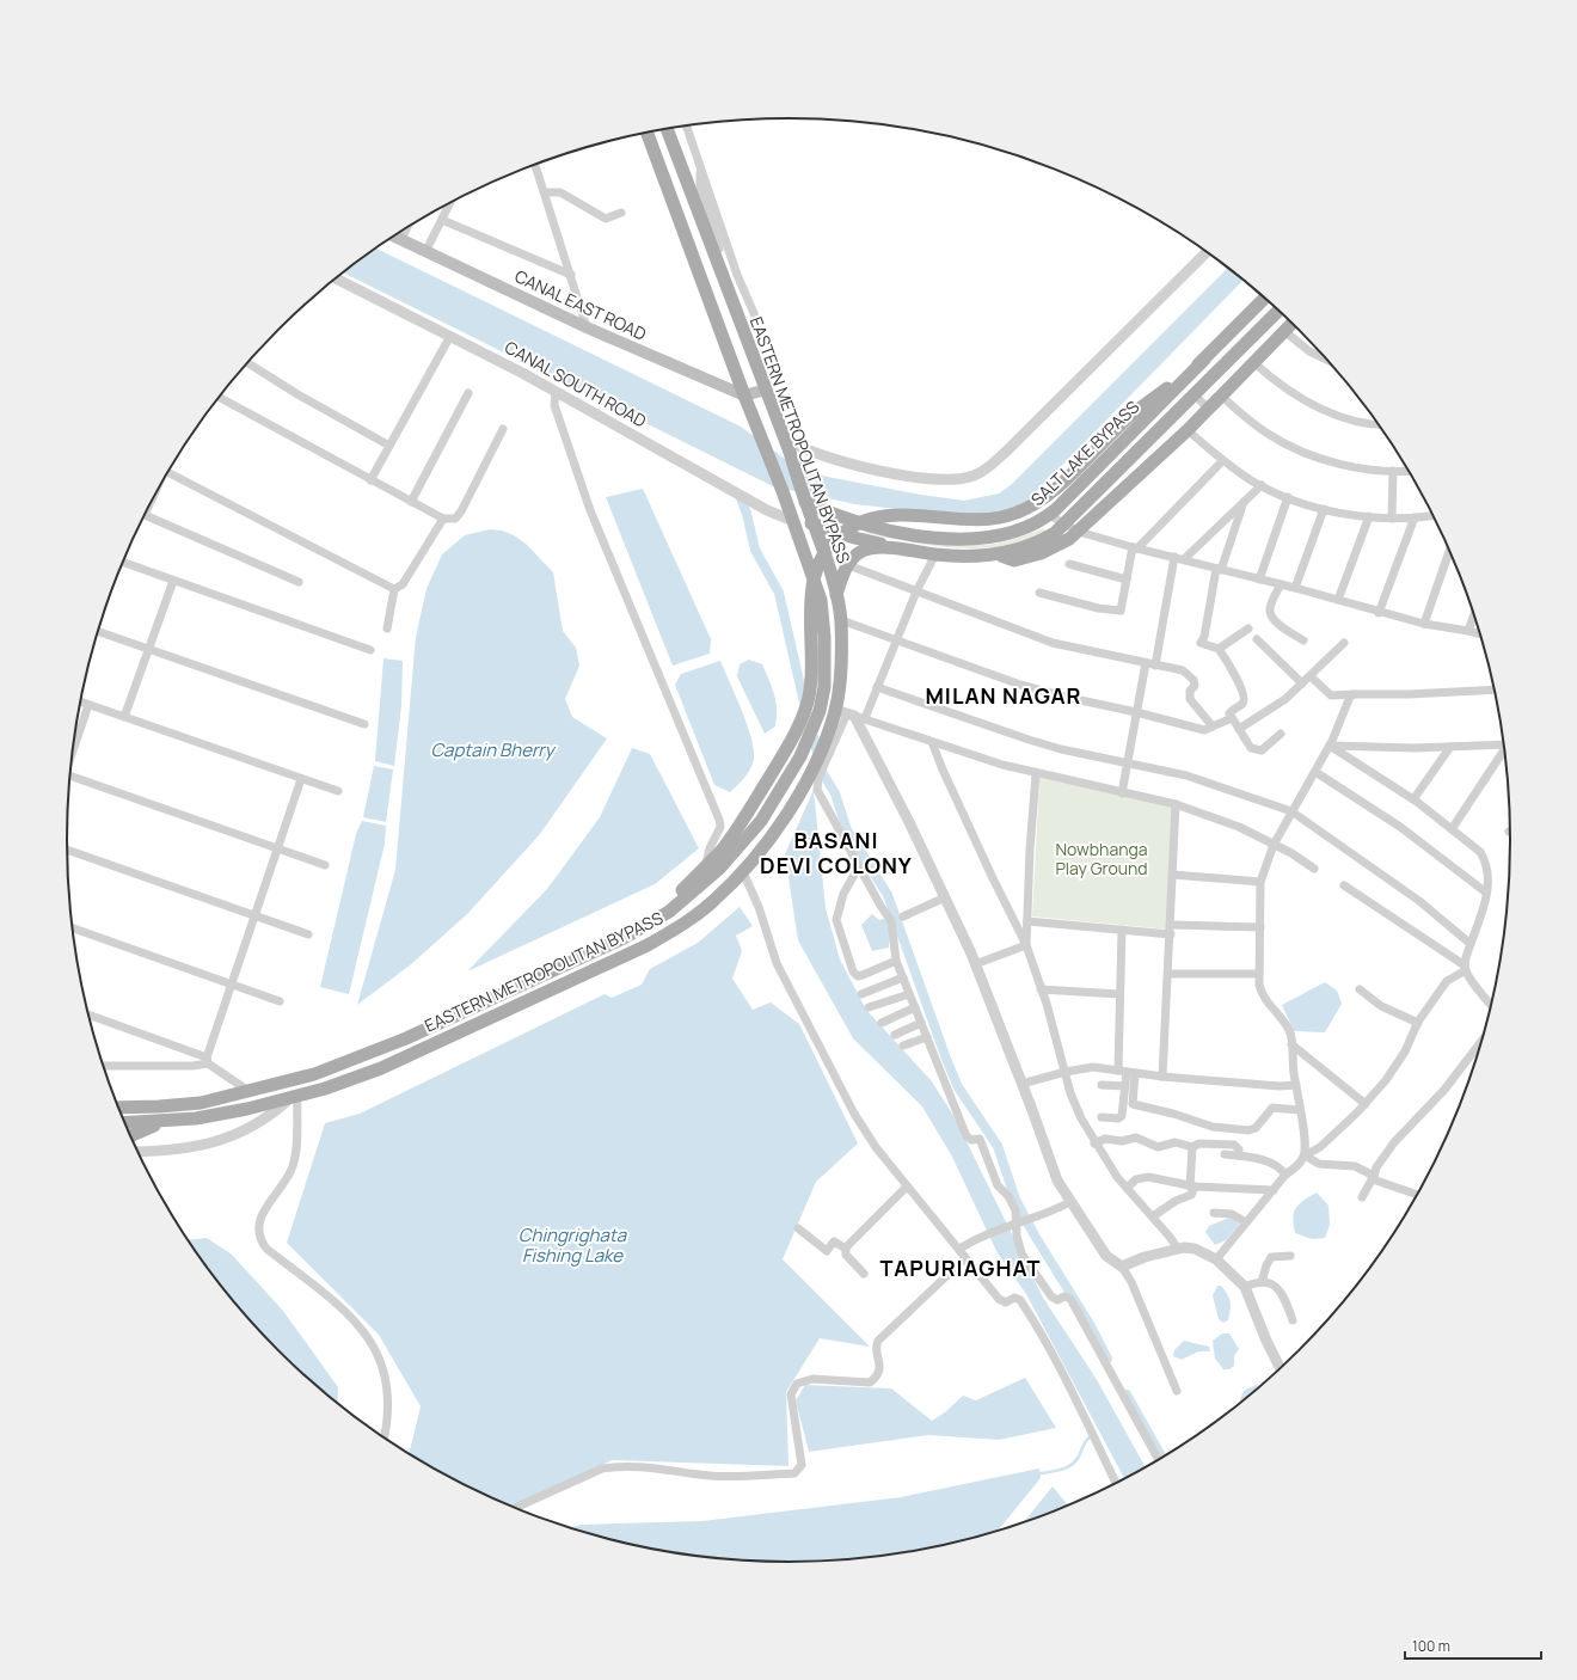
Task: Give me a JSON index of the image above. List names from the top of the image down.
{
  "streets": {
    "main road": ["CANAL EAST ROAD", "EASTERN METROPOLITAN BYPASS", "SALT LAKE BYPASS"],
    "street": ["CANAL SOUTH ROAD"]
  },
  "crossings": [
    ["CANAL EAST ROAD", "EASTERN METROPOLITAN BYPASS"],
    ["CANAL SOUTH ROAD", "EASTERN METROPOLITAN BYPASS"],
    ["EASTERN METROPOLITAN BYPASS", "SALT LAKE BYPASS"]
  ],
  "districts": ["MILAN NAGAR", "BASANI DEVI COLONY", "TAPURIAGHAT"],
  "water": ["Captain Bherry", "Chingrighata Fishing Lake"],
  "parks": ["Nowbhanga Play Ground"],
  "scale_bar": "100 m"
}
